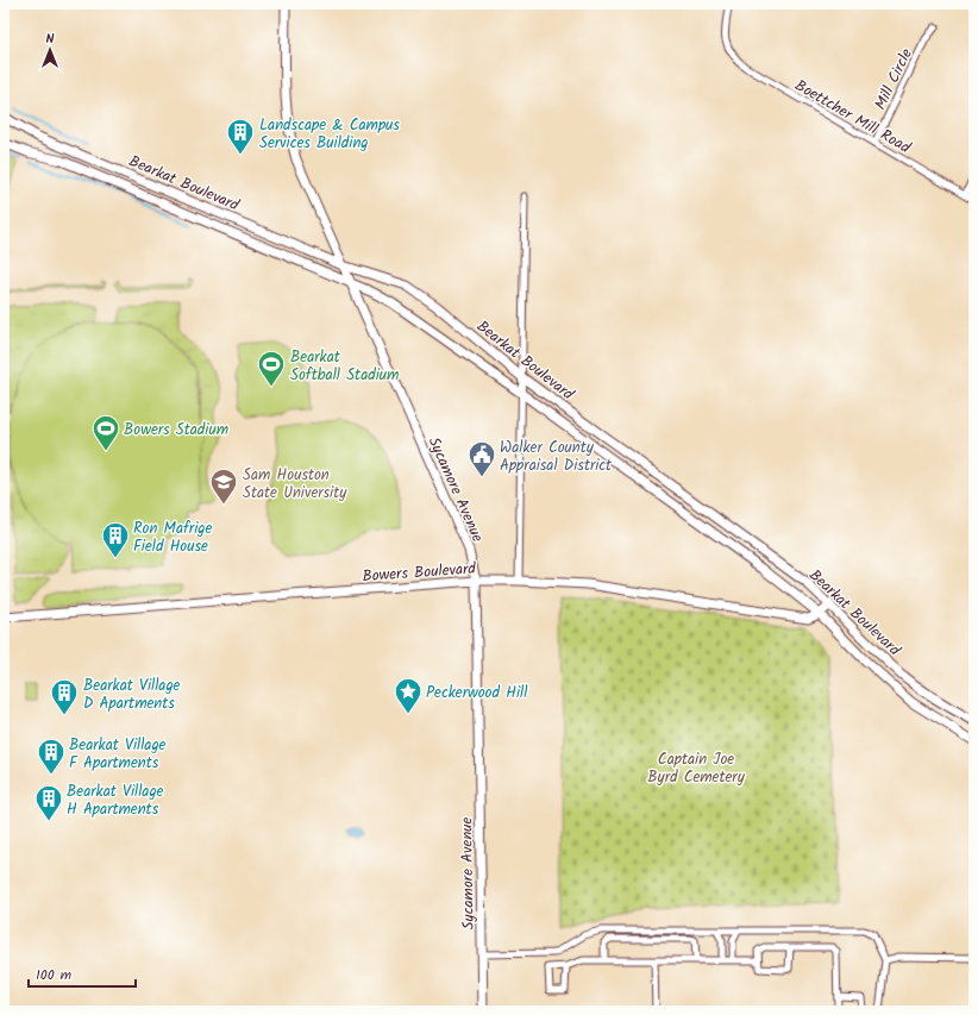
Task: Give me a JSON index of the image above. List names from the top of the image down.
{
  "streets": {
    "street": [
      "Mill Circle",
      "Boettcher Mill Road",
      "Bearkat Boulevard",
      "Sycamore Avenue",
      "Bowers Boulevard"
    ]
  },
  "crossings": [
    ["Mill Circle", "Boettcher Mill Road"],
    ["Bearkat Boulevard", "Sycamore Avenue"],
    ["Bearkat Boulevard", "Bowers Boulevard"],
    ["Sycamore Avenue", "Bowers Boulevard"]
  ],
  "parks": ["Captain Joe Byrd Cemetery"],
  "places": {
    "building": [
      "Landscape & Campus Services Building",
      "Ron Mafrige Field House",
      "Bearkat Village D Apartments",
      "Bearkat Village F Apartments",
      "Bearkat Village H Apartments"
    ],
    "sports": ["Bearkat Softball Stadium", "Bowers Stadium"],
    "public building": ["Walker County Appraisal District"],
    "school or university": ["Sam Houston State University"],
    "place": ["Peckerwood Hill"]
  },
  "scale_bar": "100 m",
  "north": "top"
}
